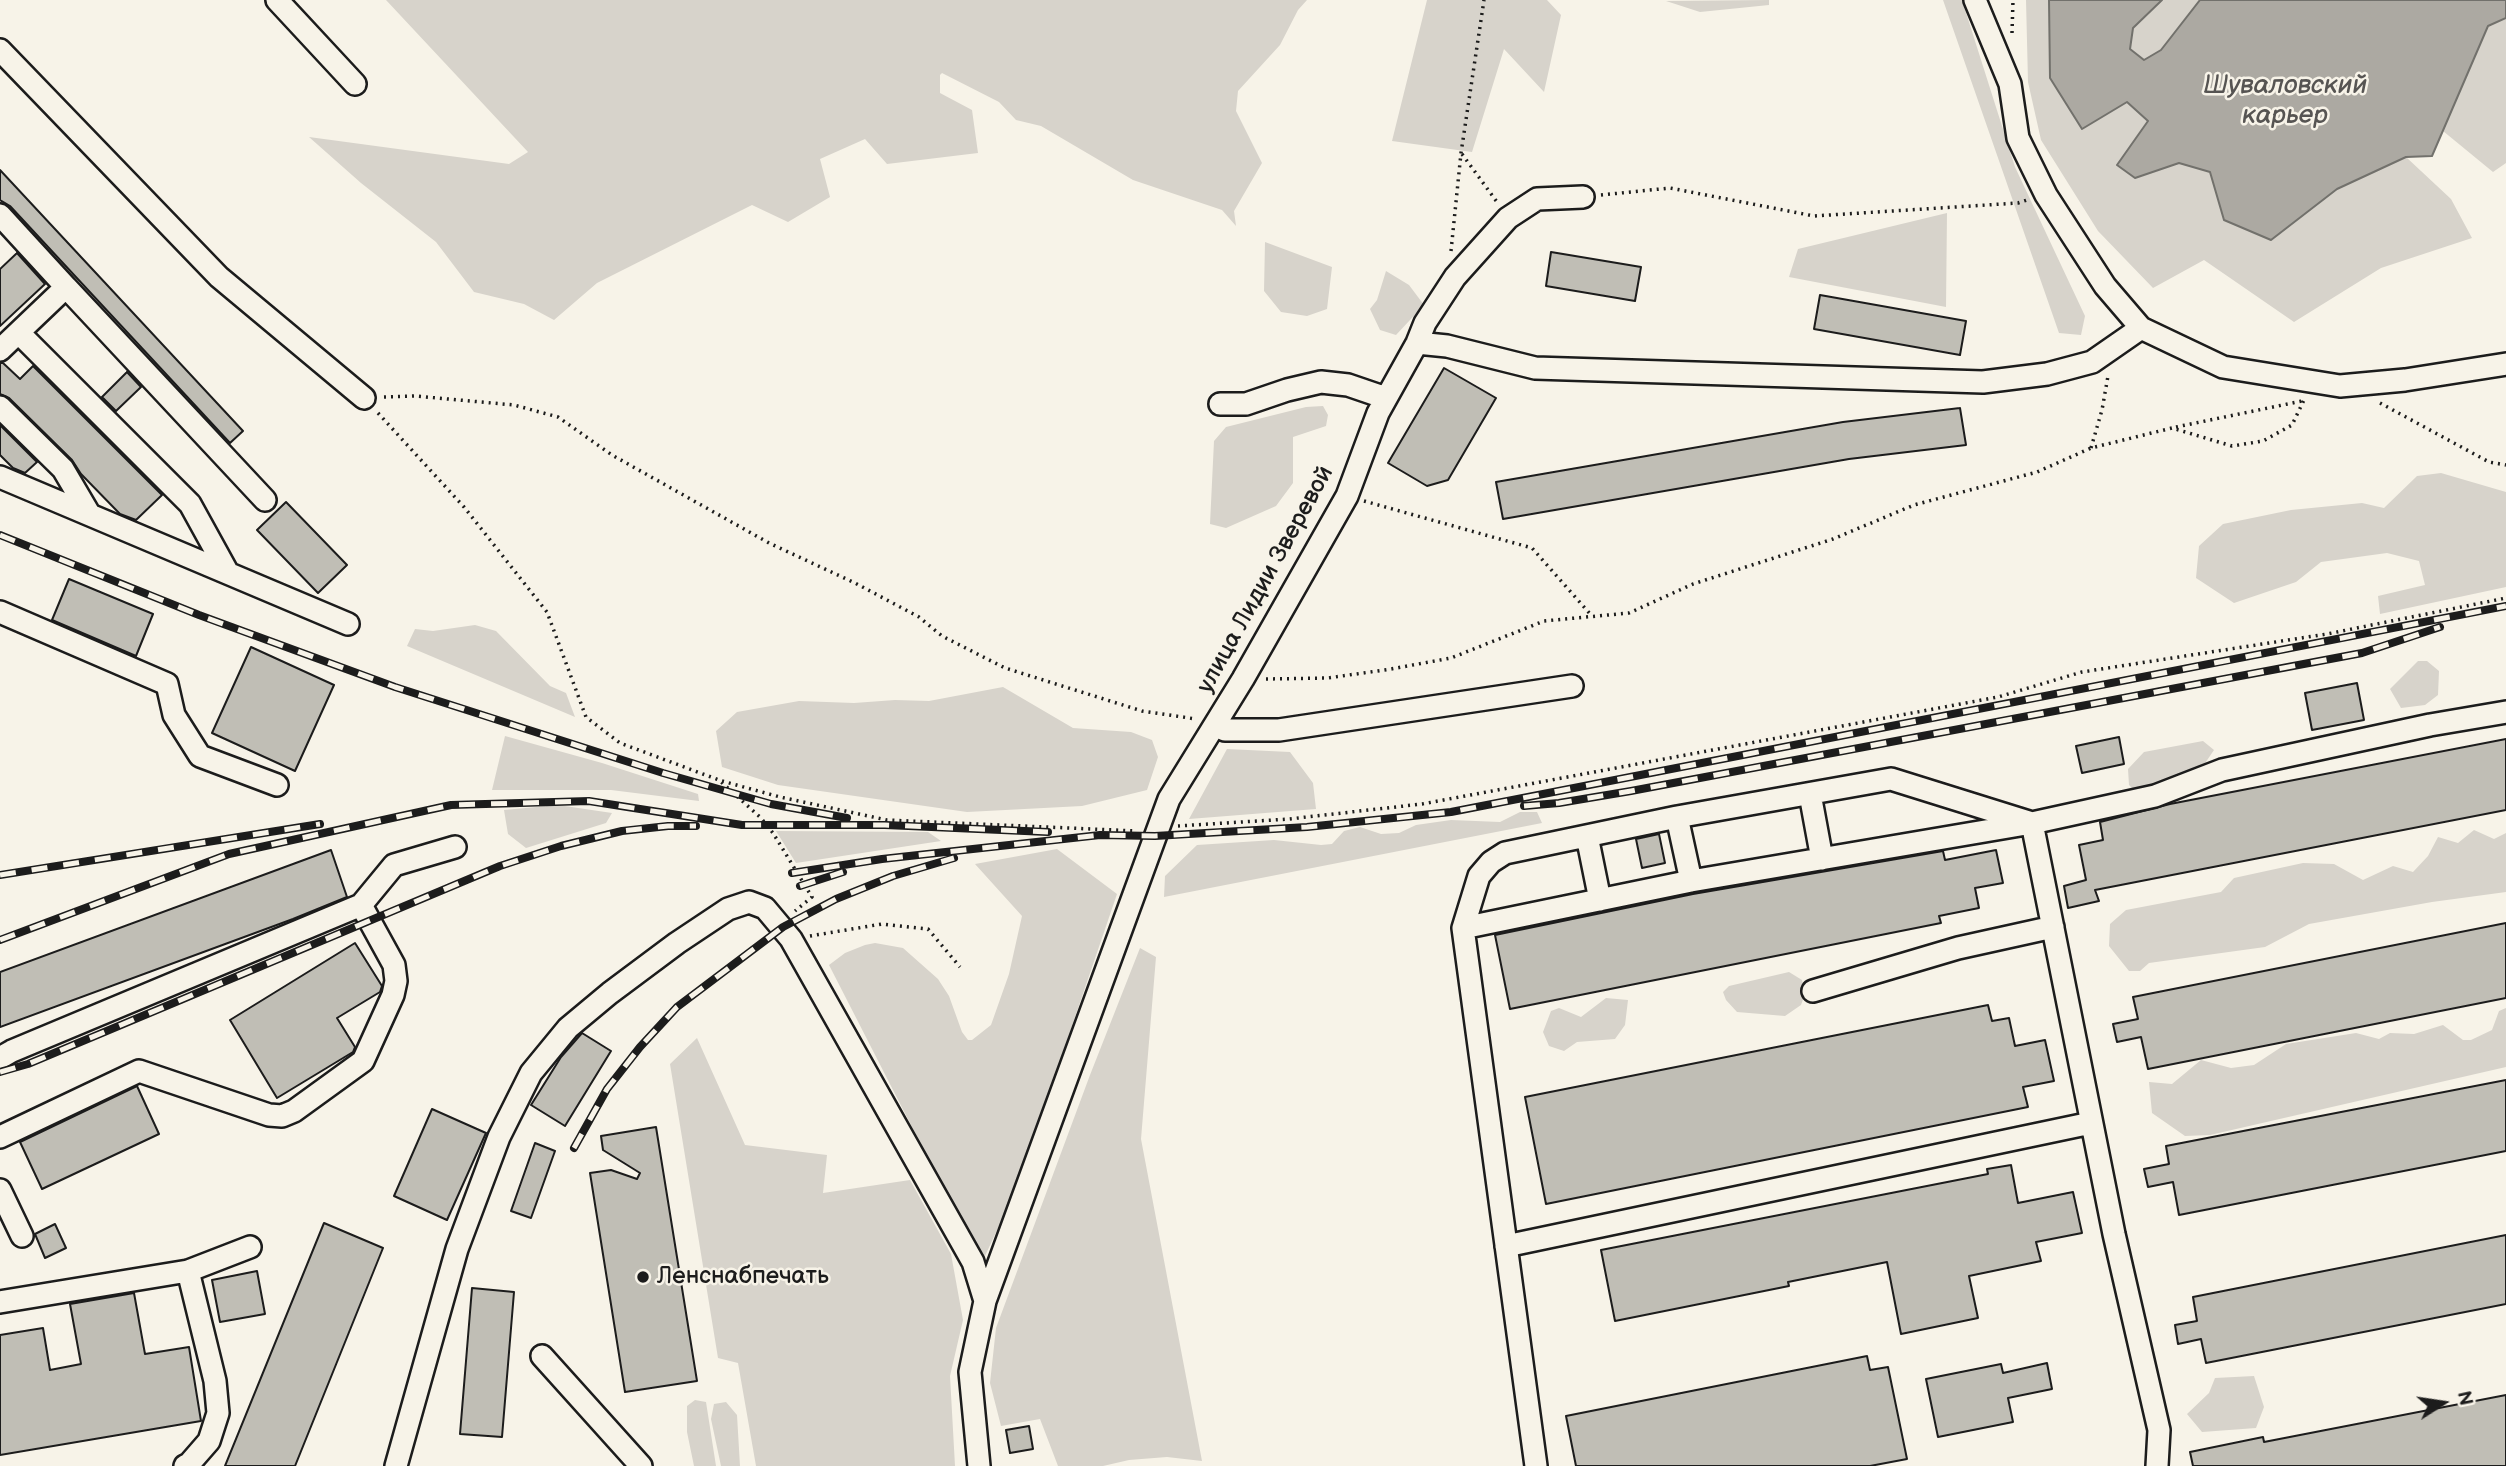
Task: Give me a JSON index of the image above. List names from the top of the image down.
{
  "streets": {
    "street": ["улица Лидии Зверевой"]
  },
  "water": ["Шуваловский карьер"],
  "places": ["Ленснабпечать"],
  "north": "right"
}
